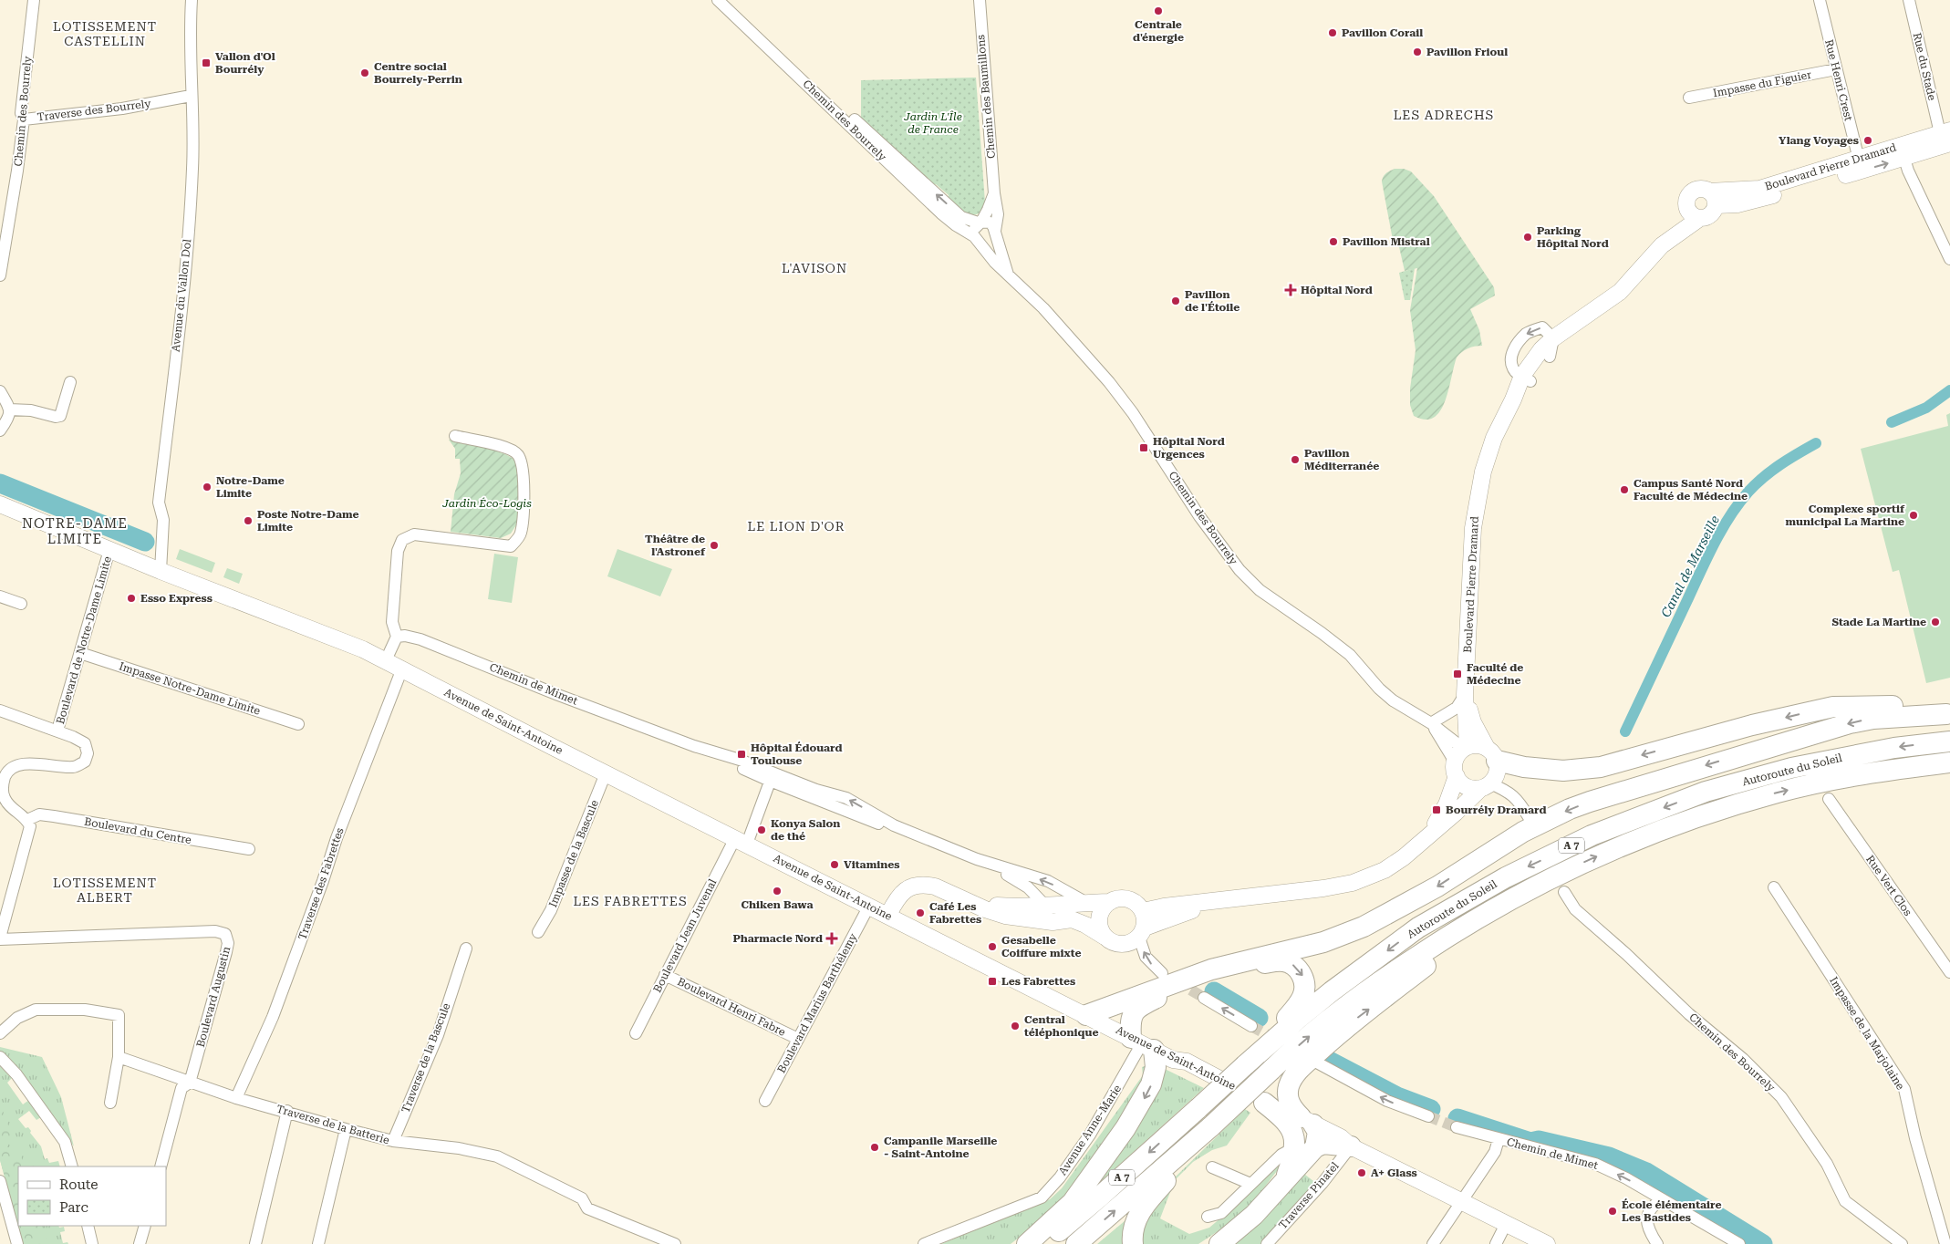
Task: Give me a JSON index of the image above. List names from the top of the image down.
{
  "streets": {
    "highway": ["Autoroute du Soleil", "A 7"],
    "street": [
      "Rue du Stade",
      "Rue Henri Crest",
      "Impasse du Figuier",
      "Chemin des Baumillons",
      "Traverse des Bourrely",
      "Chemin des Bourrely",
      "Boulevard Pierre Dramard",
      "Avenue du Vallon Dol",
      "Boulevard de Notre-Dame Limite",
      "Chemin de Mimet",
      "Impasse Notre-Dame Limite",
      "Avenue de Saint-Antoine",
      "Boulevard du Centre",
      "Impasse de la Bascule",
      "Traverse des Fabrettes",
      "Rue Vert Clos",
      "Boulevard Jean Juvenal",
      "Boulevard Augustin",
      "Boulevard Marius Barthélemy",
      "Boulevard Henri Fabre",
      "Impasse de la Marjolaine",
      "Traverse de la Bascule",
      "Traverse de la Batterie",
      "Avenue Anne-Marie",
      "Traverse Pinatel"
    ]
  },
  "crossings": [
    ["Rue du Stade", "Boulevard Pierre Dramard"],
    ["Rue Henri Crest", "Impasse du Figuier"],
    ["Rue Henri Crest", "Boulevard Pierre Dramard"],
    ["Chemin des Baumillons", "Chemin des Bourrely"],
    ["Traverse des Bourrely", "Chemin des Bourrely"],
    ["Traverse des Bourrely", "Avenue du Vallon Dol"],
    ["Chemin des Bourrely", "Boulevard Pierre Dramard"],
    ["Avenue du Vallon Dol", "Avenue de Saint-Antoine"],
    ["Boulevard de Notre-Dame Limite", "Impasse Notre-Dame Limite"],
    ["Boulevard de Notre-Dame Limite", "Avenue de Saint-Antoine"],
    ["Chemin de Mimet", "Boulevard Jean Juvenal"],
    ["Avenue de Saint-Antoine", "Impasse de la Bascule"],
    ["Avenue de Saint-Antoine", "Traverse des Fabrettes"],
    ["Avenue de Saint-Antoine", "Boulevard Jean Juvenal"],
    ["Avenue de Saint-Antoine", "Boulevard Marius Barthélemy"],
    ["Avenue de Saint-Antoine", "Avenue Anne-Marie"],
    ["Avenue de Saint-Antoine", "Traverse Pinatel"],
    ["Traverse des Fabrettes", "Traverse de la Batterie"],
    ["Boulevard Jean Juvenal", "Boulevard Henri Fabre"],
    ["Boulevard Augustin", "Traverse de la Batterie"],
    ["Boulevard Marius Barthélemy", "Boulevard Henri Fabre"],
    ["Traverse de la Bascule", "Traverse de la Batterie"]
  ],
  "districts": [
    "LOTISSEMENT CASTELLIN",
    "LES ADRECHS",
    "L'AVISON",
    "NOTRE-DAME LIMITE",
    "LE LION D'OR",
    "LOTISSEMENT ALBERT",
    "LES FABRETTES"
  ],
  "water": ["Canal de Marseille"],
  "parks": ["Jardin L'Île de France", "Jardin Éco-Logis"],
  "places": {
    "other": [
      "Centrale d'énergie",
      "Pavillon Corail",
      "Pavillon Frioul",
      "Centre social Bourrely-Perrin",
      "Ylang Voyages",
      "Parking Hôpital Nord",
      "Pavillon Mistral",
      "Pavillon de l'Étoile",
      "Pavillon Méditerranée",
      "Notre-Dame Limite",
      "Campus Santé Nord Faculté de Médecine",
      "Complexe sportif municipal La Martine",
      "Poste Notre-Dame Limite",
      "Théâtre de l'Astronef",
      "Esso Express",
      "Stade La Martine",
      "Konya Salon de thé",
      "Vitamines",
      "Chiken Bawa",
      "Café Les Fabrettes",
      "Gesabelle Coiffure mixte",
      "Central téléphonique",
      "Campanile Marseille - Saint-Antoine",
      "A+ Glass",
      "École élémentaire Les Bastides"
    ],
    "transit": [
      "Vallon d'Ol Bourrély",
      "Hôpital Nord Urgences",
      "Faculté de Médecine",
      "Hôpital Édouard Toulouse",
      "Bourrély Dramard",
      "Les Fabrettes"
    ],
    "health": ["Hôpital Nord", "Pharmacie Nord"]
  },
  "legend": ["Route", "Parc"]
}
